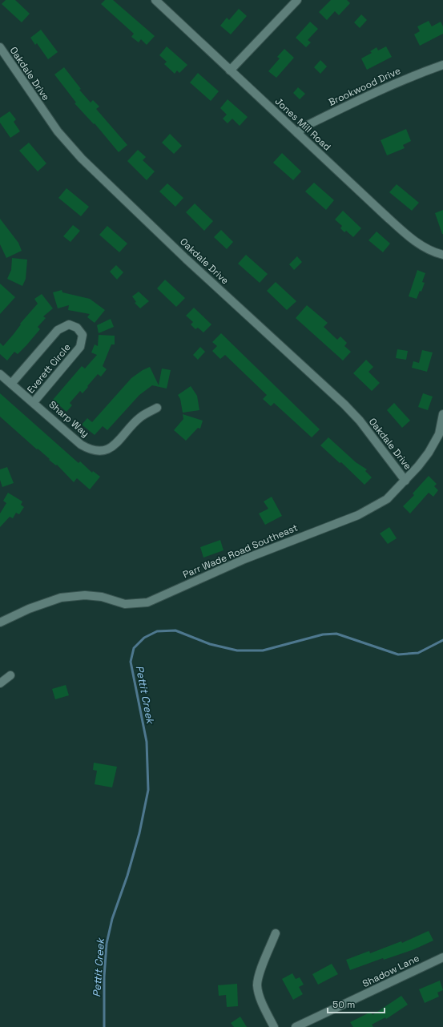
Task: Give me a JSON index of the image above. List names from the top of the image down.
{
  "streets": {
    "street": [
      "Oakdale Drive",
      "Brookwood Drive",
      "Jones Mill Road",
      "Everett Circle",
      "Sharp Way",
      "Parr Wade Road Southeast",
      "Shadow Lane"
    ]
  },
  "crossings": [
    ["Oakdale Drive", "Parr Wade Road Southeast"],
    ["Brookwood Drive", "Jones Mill Road"],
    ["Everett Circle", "Sharp Way"]
  ],
  "water": ["Pettit Creek"],
  "scale_bar": "50 m"
}
